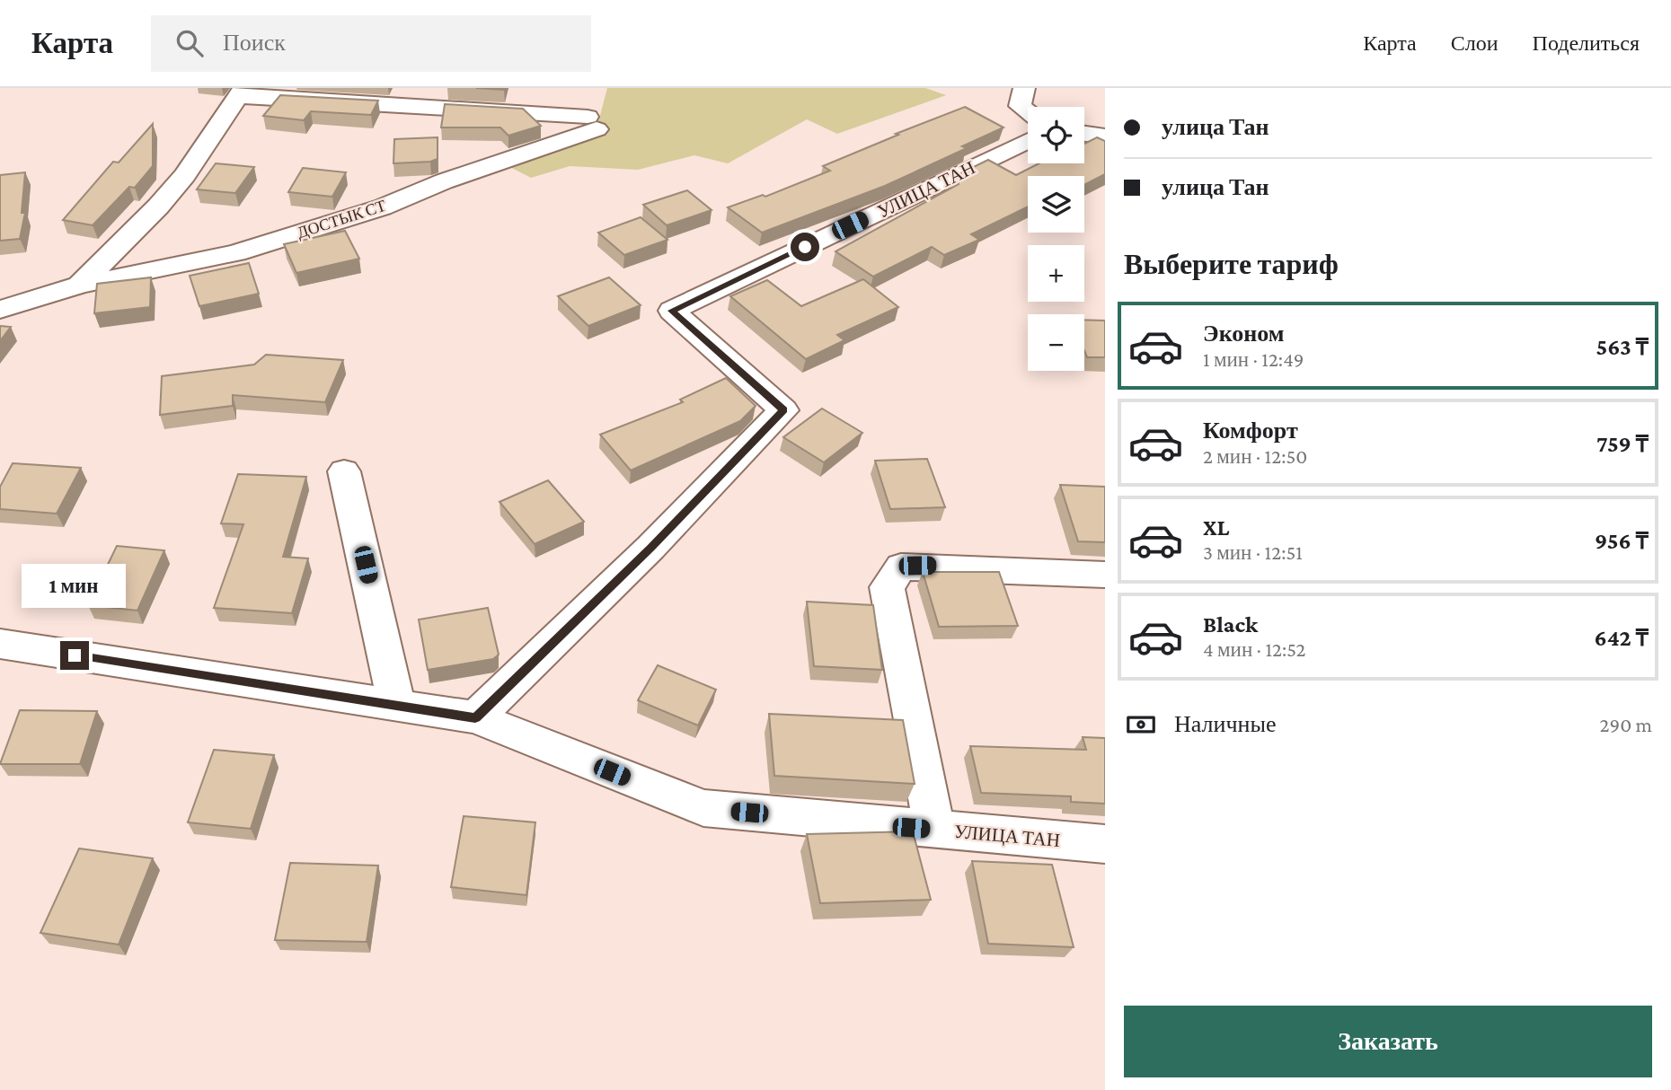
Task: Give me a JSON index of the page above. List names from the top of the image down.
{
  "streets": {
    "street": ["УЛИЦА ТАН", "ДОСТЫК СТ"]
  },
  "page": {
    "header": "Карта",
    "search": "Поиск",
    "nav": ["Карта", "Слои", "Поделиться"],
    "banner": ["улица Тан", "улица Тан"],
    "map_buttons": ["+", "−"],
    "heading": "Выберите тариф",
    "list": [
      {
        "name": "Эконом",
        "note": "1 мин · 12:49",
        "value": "563 ₸"
      },
      {
        "name": "Комфорт",
        "note": "2 мин · 12:50",
        "value": "759 ₸"
      },
      {
        "name": "XL",
        "note": "3 мин · 12:51",
        "value": "956 ₸"
      },
      {
        "name": "Black",
        "note": "4 мин · 12:52",
        "value": "642 ₸"
      }
    ],
    "bubble": "1 мин",
    "pay": ["Наличные", "290 m"],
    "buttons": "Заказать"
  }
}
